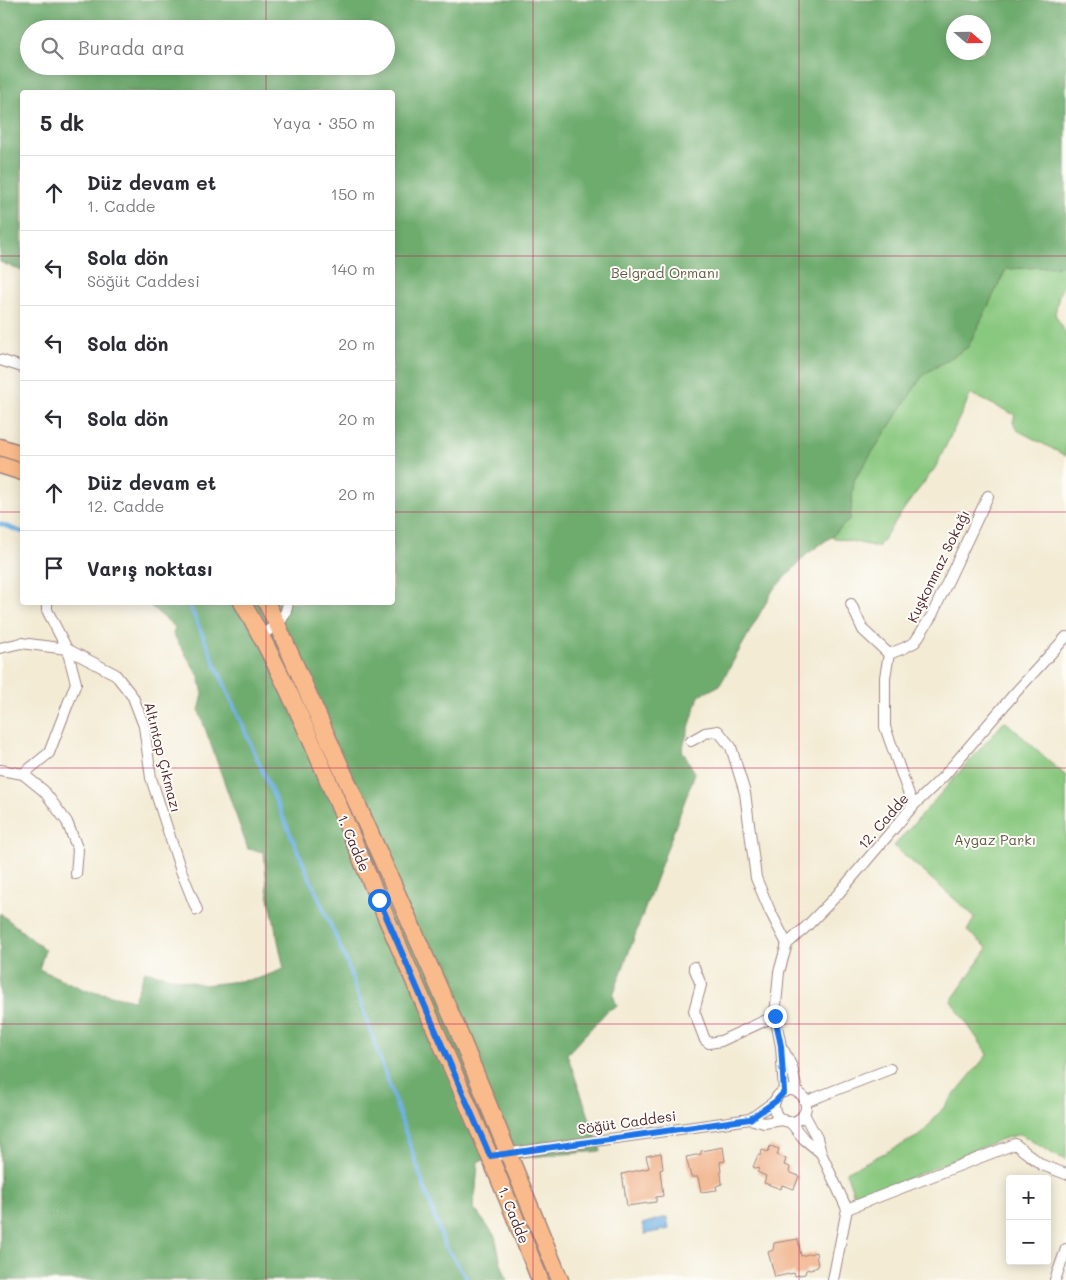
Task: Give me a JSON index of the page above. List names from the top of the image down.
{
  "streets": {
    "main road": ["1. Cadde"],
    "street": [
      "Kuşkonmaz Sokağı",
      "Altıntop Çıkmazı",
      "12. Cadde",
      "Söğüt Caddesi"
    ]
  },
  "crossings": [
    ["1. Cadde", "Söğüt Caddesi"]
  ],
  "parks": ["Belgrad Ormanı", "Aygaz Parkı"],
  "north": "right",
  "page": {
    "search": "Burada ara",
    "heading": ["5 dk", "Yaya · 350 m"],
    "list": [
      ["Düz devam et", "1. Cadde", "150 m"],
      ["Sola dön", "Söğüt Caddesi", "140 m"],
      ["Sola dön", "20 m"],
      ["Sola dön", "20 m"],
      ["Düz devam et", "12. Cadde", "20 m"],
      "Varış noktası"
    ],
    "map_buttons": ["+", "−"]
  }
}
